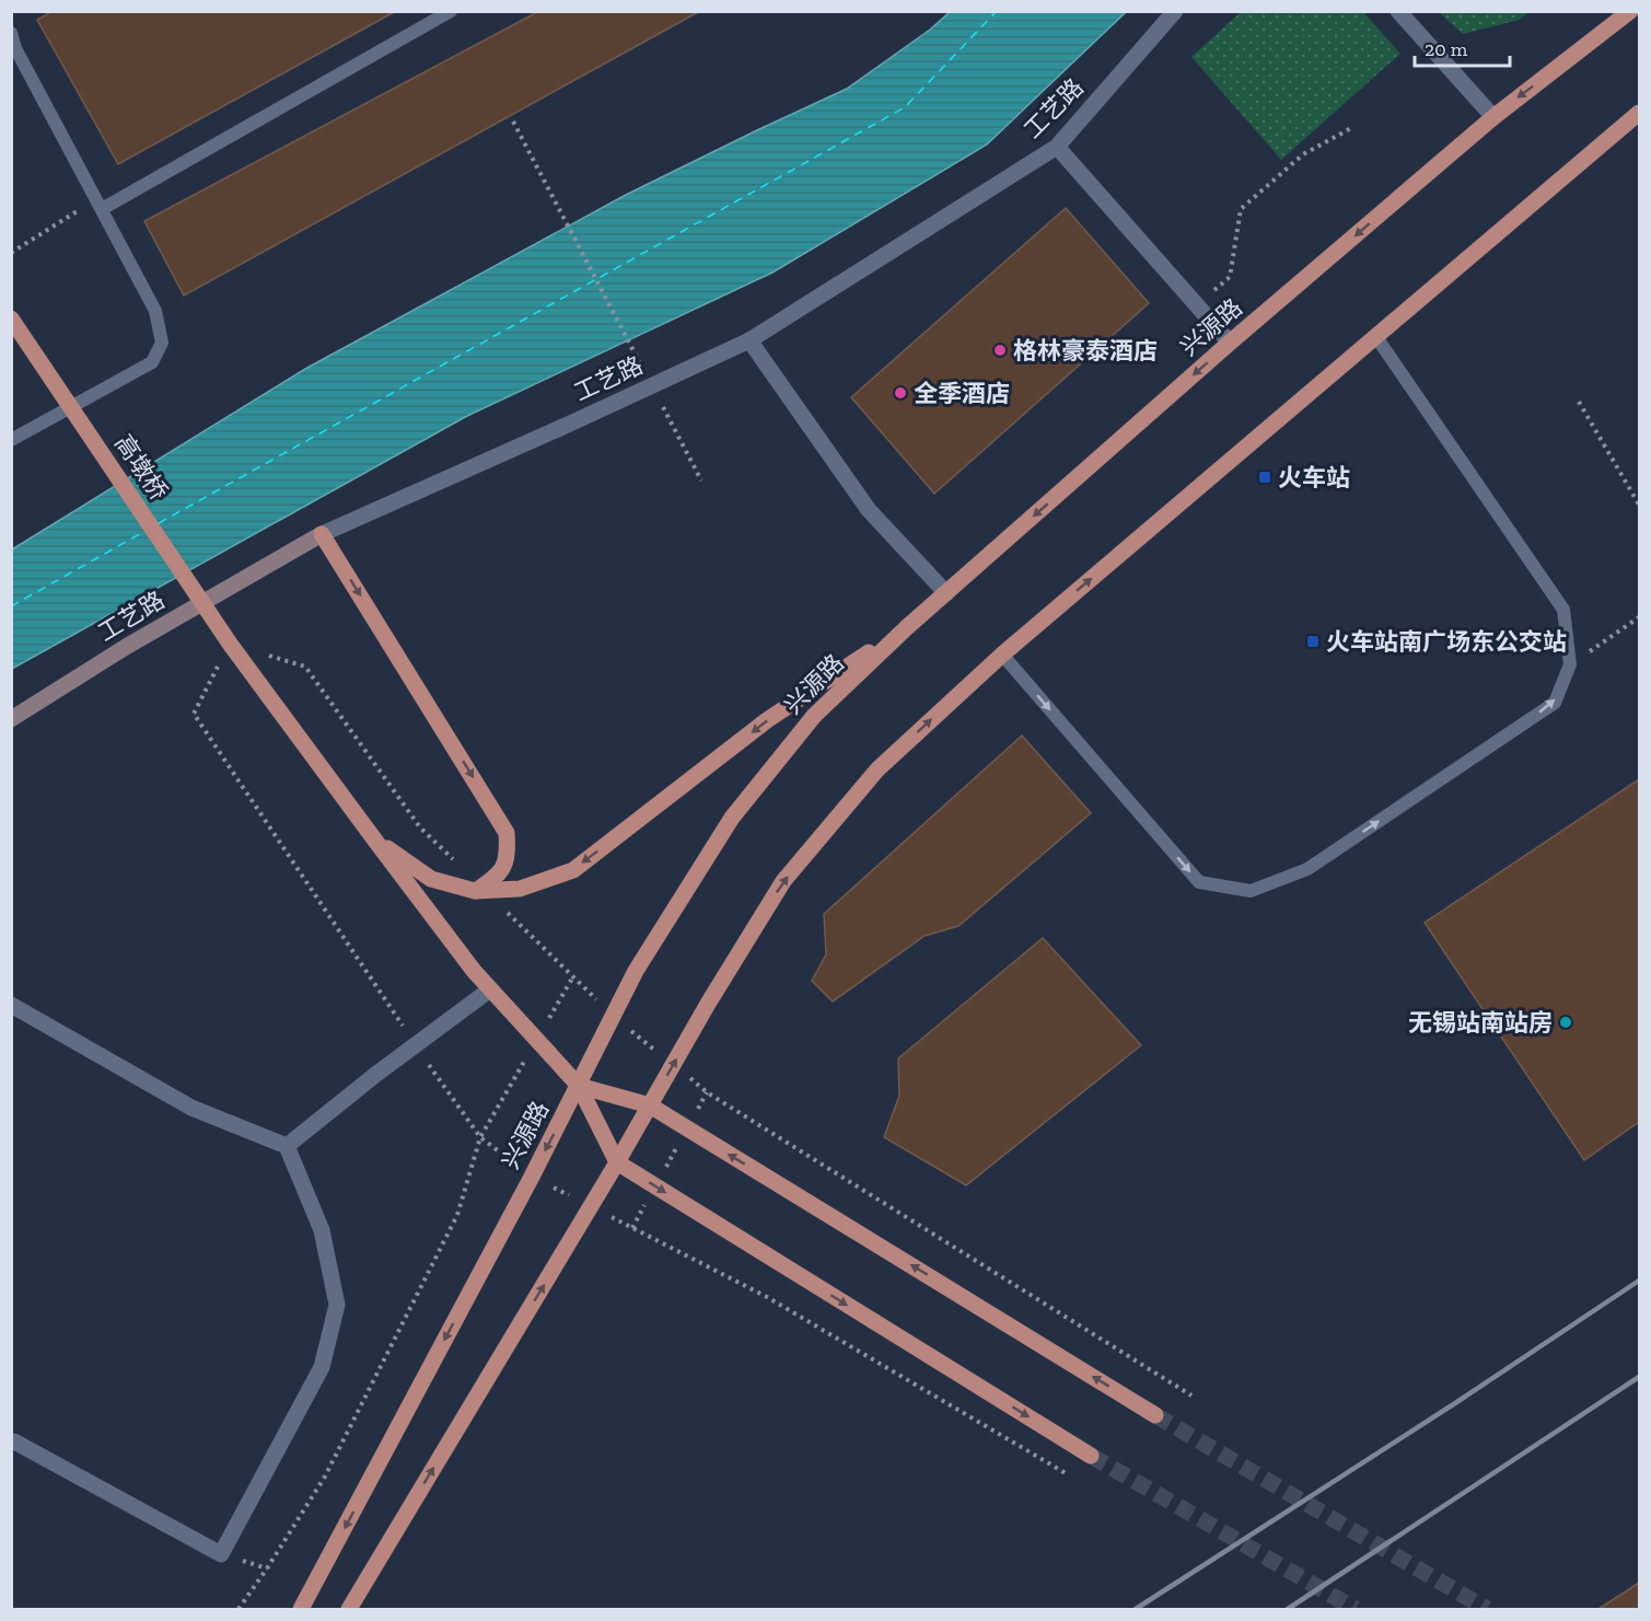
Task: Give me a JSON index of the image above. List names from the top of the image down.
{
  "streets": {
    "main road": ["兴源路", "高墩桥"],
    "street": ["工艺路"]
  },
  "crossings": [
    ["兴源路", "高墩桥"]
  ],
  "places": {
    "other": ["格林豪泰酒店", "全季酒店", "无锡站南站房"],
    "transit": ["火车站", "火车站南广场东公交站"]
  },
  "scale_bar": "20 m"
}
